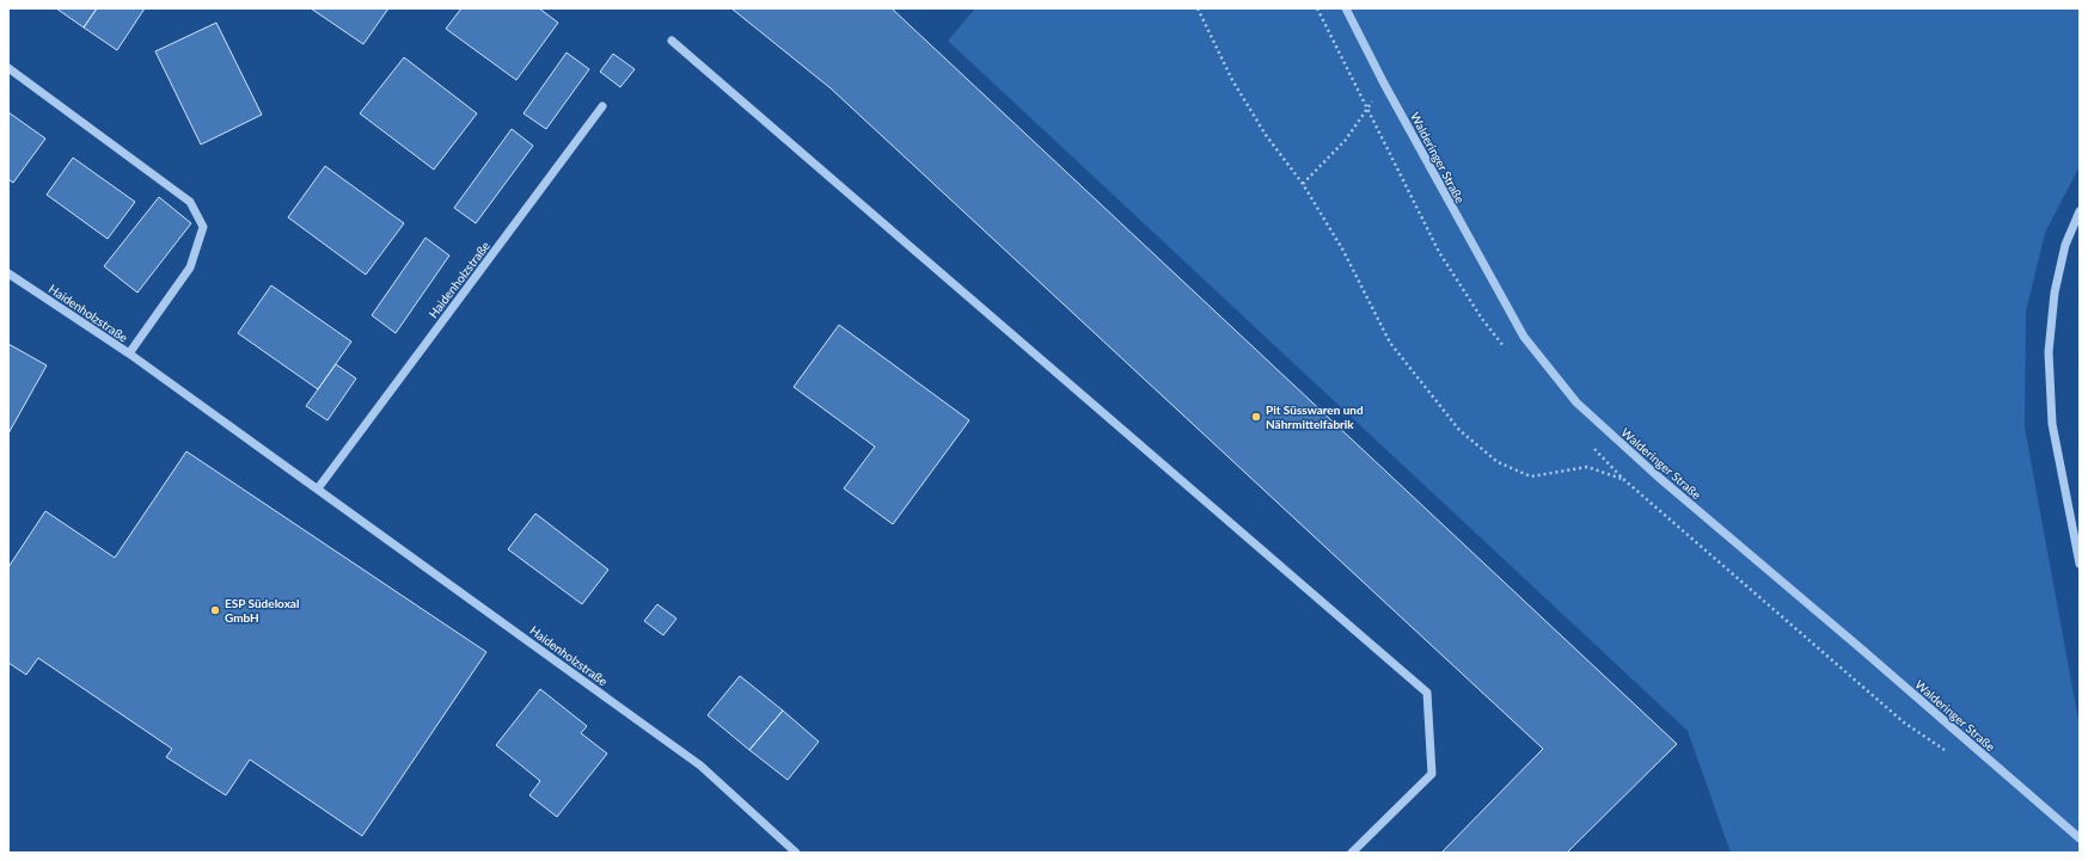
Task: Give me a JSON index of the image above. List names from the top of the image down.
{
  "streets": {
    "street": ["Walderinger Straße", "Haidenholzstraße"]
  },
  "places": ["Pit Süsswaren und Nährmittelfabrik", "ESP Südeloxal GmbH"]
}
